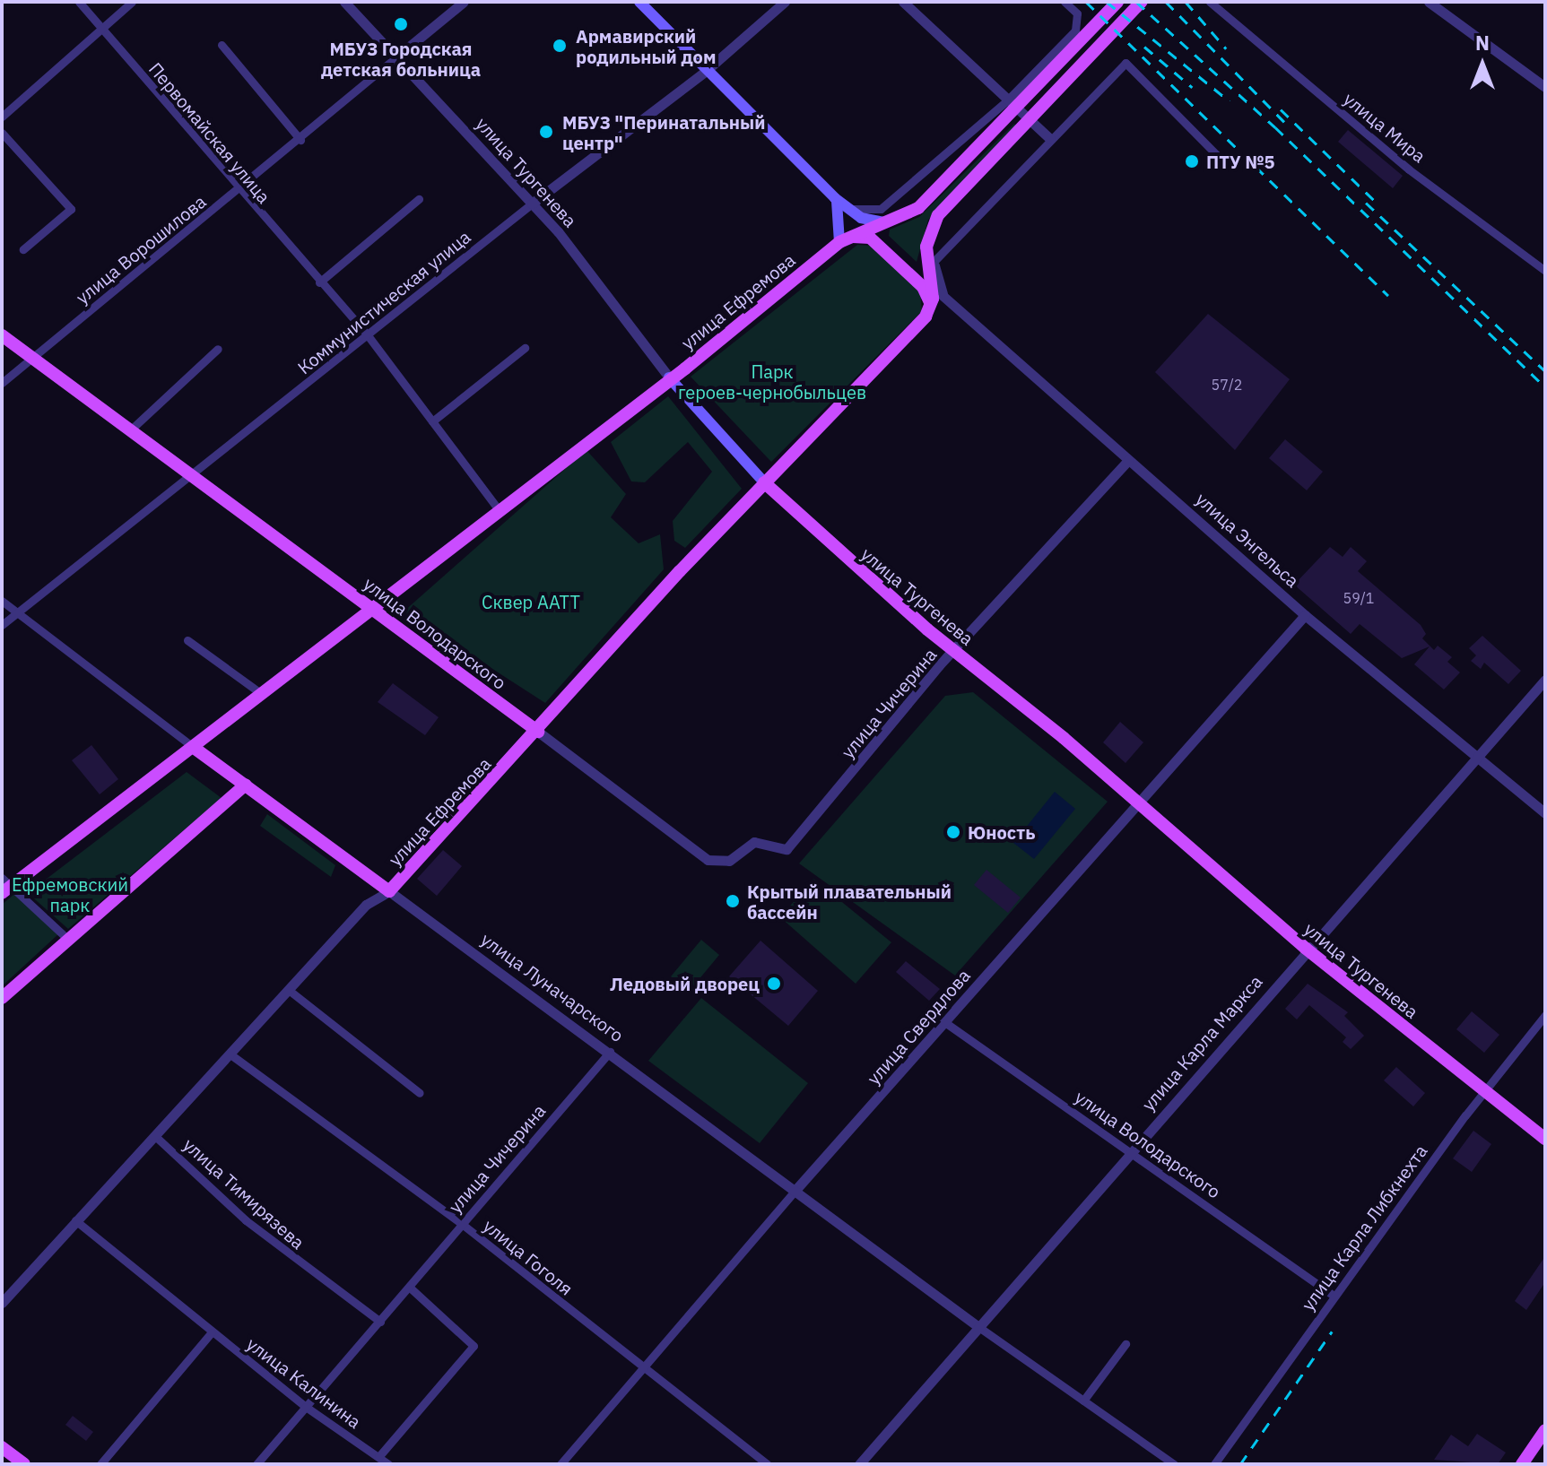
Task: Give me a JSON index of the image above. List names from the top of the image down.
{
  "streets": {
    "main road": [
      "улица Тургенева",
      "улица Ефремова",
      "улица Володарского",
      "улица Луначарского"
    ],
    "street": [
      "улица Мира",
      "Первомайская улица",
      "улица Ворошилова",
      "Коммунистическая улица",
      "улица Энгельса",
      "улица Чичерина",
      "улица Свердлова",
      "улица Карла Маркса",
      "улица Тимирязева",
      "улица Карла Либкнехта",
      "улица Гоголя",
      "улица Калинина"
    ]
  },
  "crossings": [
    ["Первомайская улица", "улица Ворошилова"],
    ["Первомайская улица", "улица Ефремова"],
    ["Первомайская улица", "Коммунистическая улица"],
    ["улица Тургенева", "улица Ворошилова"],
    ["улица Тургенева", "улица Ефремова"],
    ["улица Тургенева", "Коммунистическая улица"],
    ["улица Тургенева", "улица Чичерина"],
    ["улица Тургенева", "улица Свердлова"],
    ["улица Тургенева", "улица Карла Маркса"],
    ["улица Тургенева", "улица Карла Либкнехта"],
    ["улица Ворошилова", "улица Володарского"],
    ["улица Ефремова", "улица Володарского"],
    ["улица Ефремова", "улица Луначарского"],
    ["улица Ефремова", "улица Тимирязева"],
    ["Коммунистическая улица", "улица Володарского"],
    ["Коммунистическая улица", "улица Луначарского"],
    ["улица Энгельса", "улица Чичерина"],
    ["улица Энгельса", "улица Свердлова"],
    ["улица Энгельса", "улица Карла Маркса"],
    ["улица Володарского", "улица Чичерина"],
    ["улица Володарского", "улица Свердлова"],
    ["улица Володарского", "улица Карла Маркса"],
    ["улица Володарского", "улица Карла Либкнехта"],
    ["улица Чичерина", "улица Луначарского"],
    ["улица Чичерина", "улица Тимирязева"],
    ["улица Чичерина", "улица Гоголя"],
    ["улица Чичерина", "улица Калинина"],
    ["улица Луначарского", "улица Свердлова"],
    ["улица Луначарского", "улица Карла Маркса"],
    ["улица Луначарского", "улица Тимирязева"],
    ["улица Свердлова", "улица Гоголя"],
    ["улица Тимирязева", "улица Гоголя"],
    ["улица Тимирязева", "улица Калинина"]
  ],
  "parks": ["Парк героев-чернобыльцев", "Сквер ААТТ", "Ефремовский парк"],
  "places": [
    "МБУЗ Городская детская больница",
    "Армавирский родильный дом",
    "МБУЗ \"Перинатальный центр\"",
    "ПТУ №5",
    "Юность",
    "Крытый плавательный бассейн",
    "Ледовый дворец"
  ],
  "house_numbers": ["57/2", "59/1"],
  "north": "top"
}
